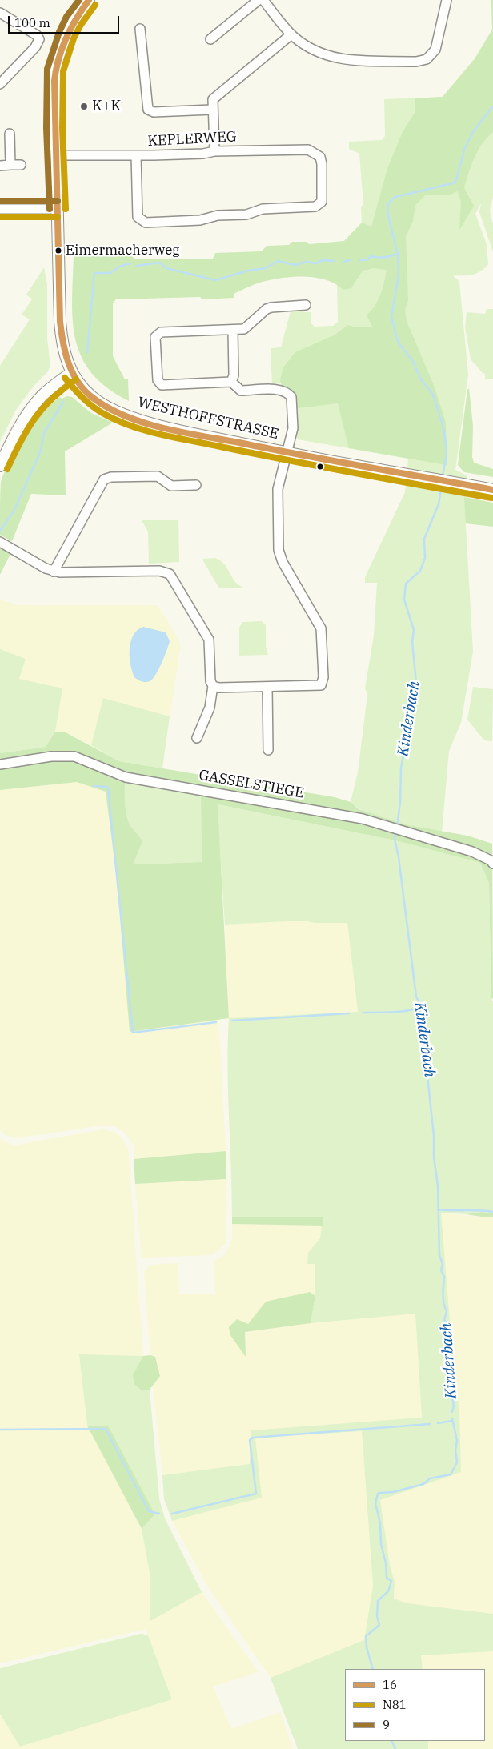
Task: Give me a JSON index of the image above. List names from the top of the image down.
{
  "streets": {
    "street": ["KEPLERWEG", "WESTHOFFSTRASSE", "GASSELSTIEGE"]
  },
  "crossings": [
    ["KEPLERWEG", "WESTHOFFSTRASSE"]
  ],
  "water": ["Kinderbach"],
  "places": ["K+K", "Eimermacherweg"],
  "lines": ["transit line 16", "transit line 9", "transit line N81"],
  "legend": ["16", "N81", "9"],
  "scale_bar": "100 m"
}
